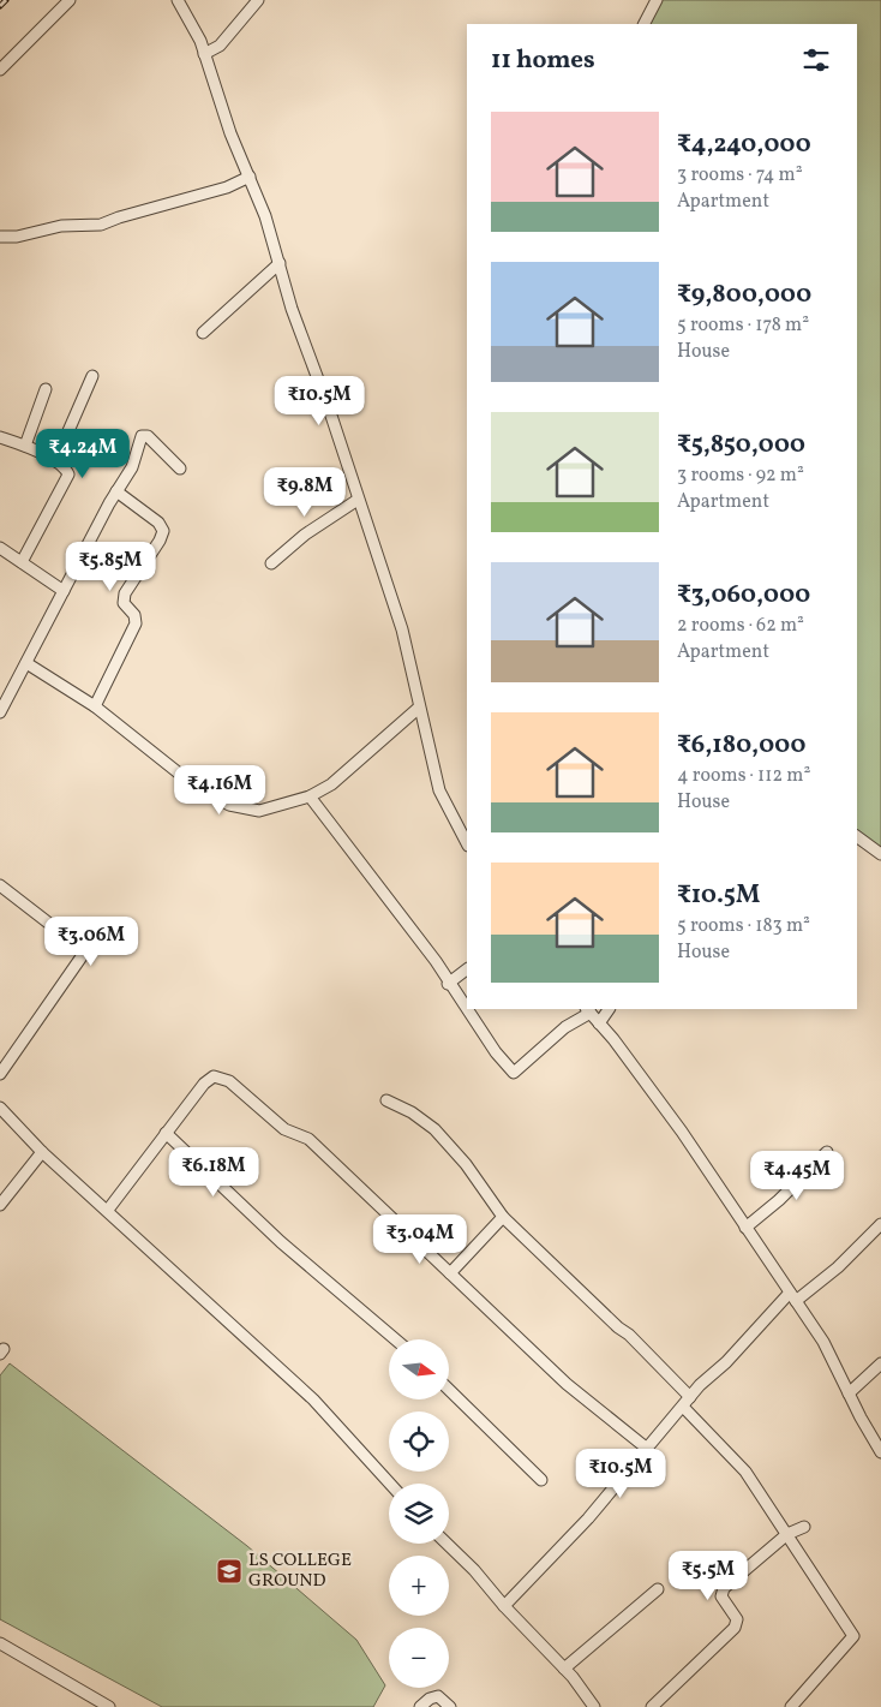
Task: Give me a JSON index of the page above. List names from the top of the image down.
{
  "places": {
    "school or university": ["LS COLLEGE GROUND"]
  },
  "north": "right",
  "page": {
    "heading": "11 homes",
    "list": [
      {
        "name": "₹4,240,000",
        "note": "3 rooms · 74 m² · Apartment"
      },
      {
        "name": "₹9,800,000",
        "note": "5 rooms · 178 m² · House"
      },
      {
        "name": "₹5,850,000",
        "note": "3 rooms · 92 m² · Apartment"
      },
      {
        "name": "₹3,060,000",
        "note": "2 rooms · 62 m² · Apartment"
      },
      {
        "name": "₹6,180,000",
        "note": "4 rooms · 112 m² · House"
      },
      {
        "name": "₹10.5M",
        "note": "5 rooms · 183 m² · House"
      }
    ],
    "price": [
      "₹10.5M",
      "₹4.24M",
      "₹9.8M",
      "₹5.85M",
      "₹4.16M",
      "₹3.06M",
      "₹6.18M",
      "₹4.45M",
      "₹3.04M",
      "₹10.5M",
      "₹5.5M"
    ],
    "map_buttons": ["+", "−"]
  }
}
